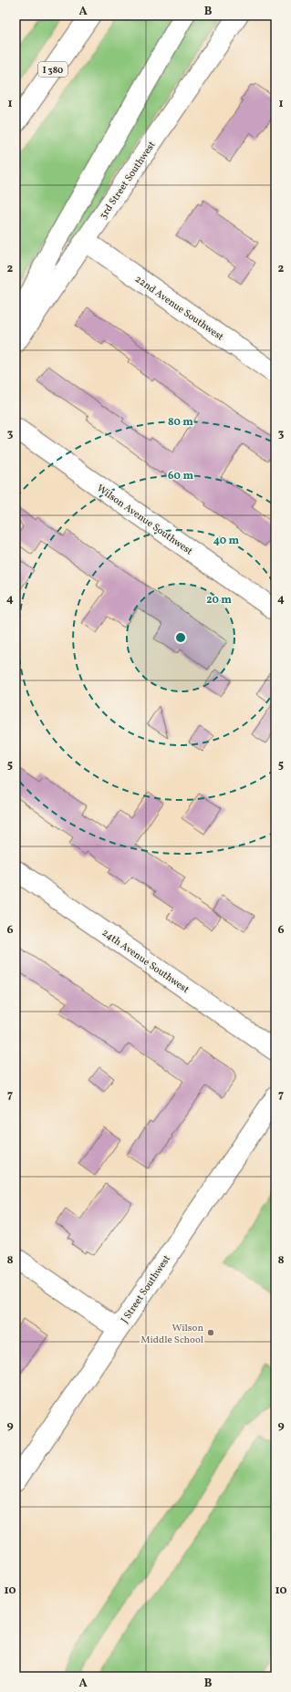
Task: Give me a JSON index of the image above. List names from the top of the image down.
{
  "streets": {
    "main road": [
      "I 380",
      "3rd Street Southwest",
      "22nd Avenue Southwest",
      "Wilson Avenue Southwest",
      "24th Avenue Southwest",
      "J Street Southwest"
    ]
  },
  "crossings": [
    ["3rd Street Southwest", "22nd Avenue Southwest"]
  ],
  "places": ["Wilson Middle School"],
  "grid": {
    "columns": ["A", "B"],
    "rows": [
      "1",
      "2",
      "3",
      "4",
      "5",
      "6",
      "7",
      "8",
      "9",
      "10"
    ]
  },
  "rings": [
    "80 m",
    "60 m",
    "40 m",
    "20 m"
  ]
}
